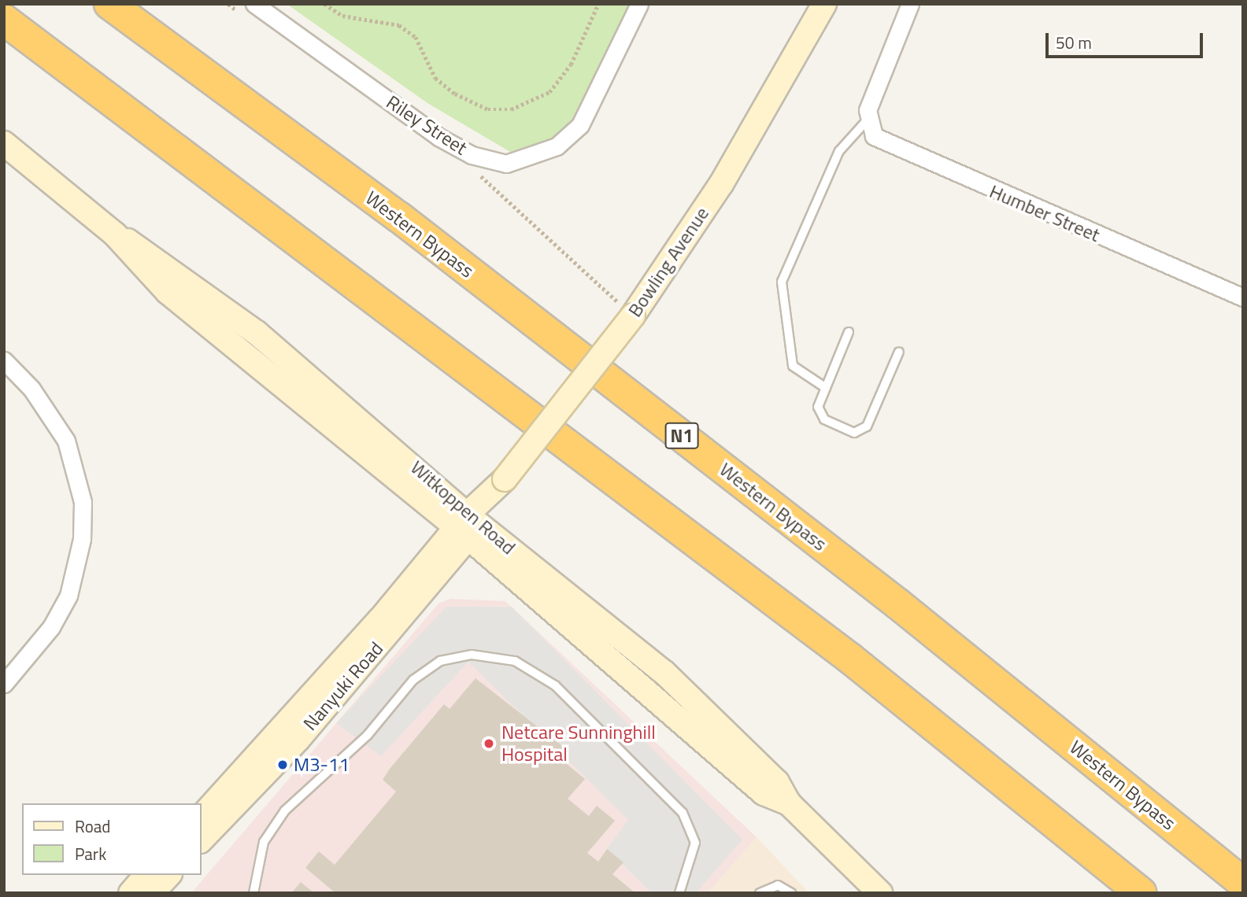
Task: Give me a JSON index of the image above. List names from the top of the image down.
{
  "streets": {
    "highway": ["Western Bypass", "N1"],
    "main road": ["Bowling Avenue", "Witkoppen Road", "Nanyuki Road"],
    "street": ["Riley Street", "Humber Street"]
  },
  "crossings": [
    ["Bowling Avenue", "Witkoppen Road"],
    ["Bowling Avenue", "Nanyuki Road"],
    ["Witkoppen Road", "Nanyuki Road"]
  ],
  "places": ["Netcare Sunninghill Hospital", "M3-11"],
  "legend": ["Road", "Park"],
  "scale_bar": "50 m"
}
